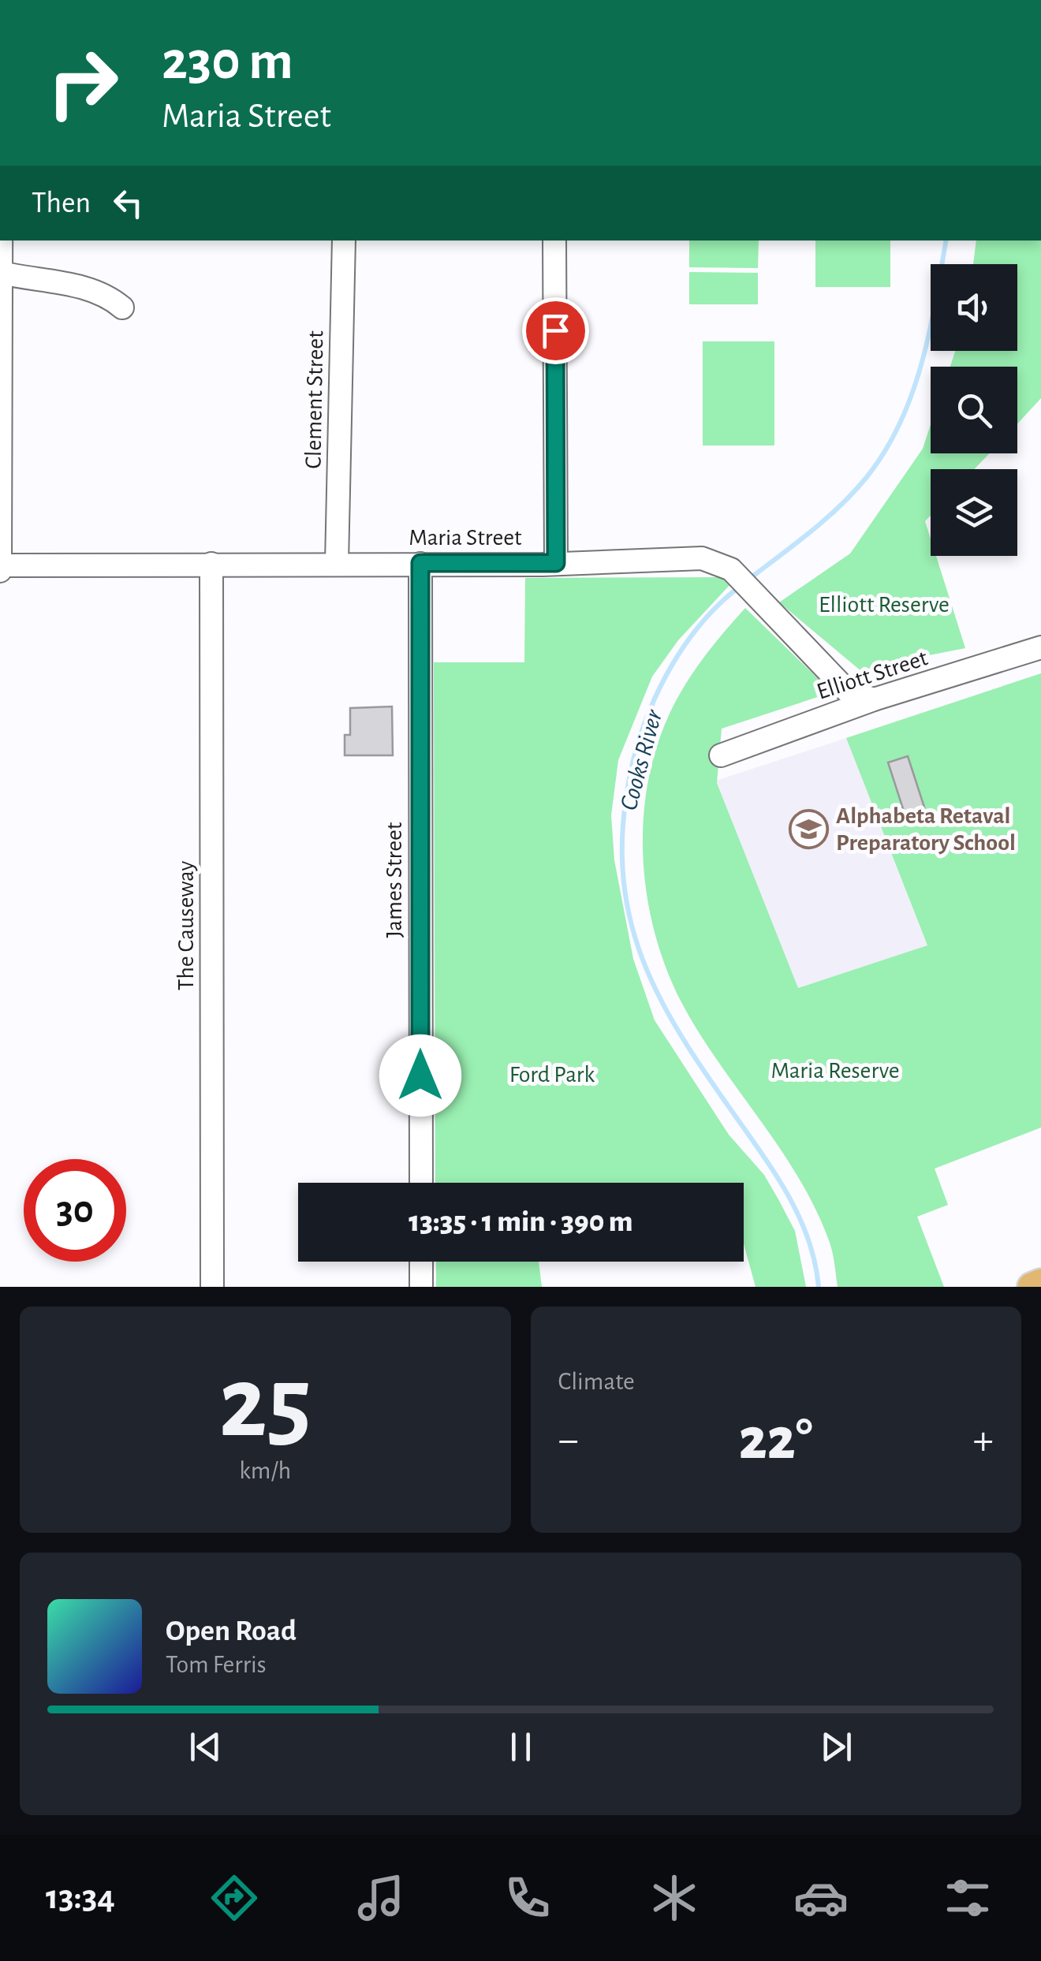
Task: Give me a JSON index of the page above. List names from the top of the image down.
{
  "streets": {
    "street": [
      "Clement Street",
      "Maria Street",
      "Elliott Street",
      "James Street",
      "The Causeway"
    ]
  },
  "crossings": [
    ["Clement Street", "Maria Street"],
    ["Maria Street", "Elliott Street"],
    ["Maria Street", "James Street"],
    ["Maria Street", "The Causeway"]
  ],
  "water": ["Cooks River"],
  "parks": ["Elliott Reserve", "Maria Reserve", "Ford Park"],
  "places": {
    "school or university": ["Alphabeta Retaval Preparatory School"]
  },
  "page": {
    "turn": ["230 m", "Maria Street"],
    "then": "Then",
    "limit": "30",
    "trip": "13:35 · 1 min · 390 m",
    "tile": [
      ["25", "km/h"],
      "Climate"
    ],
    "heat": ["−", "22°", "+"],
    "song": ["Open Road", "Tom Ferris"],
    "tabs": "13:34"
  }
}
